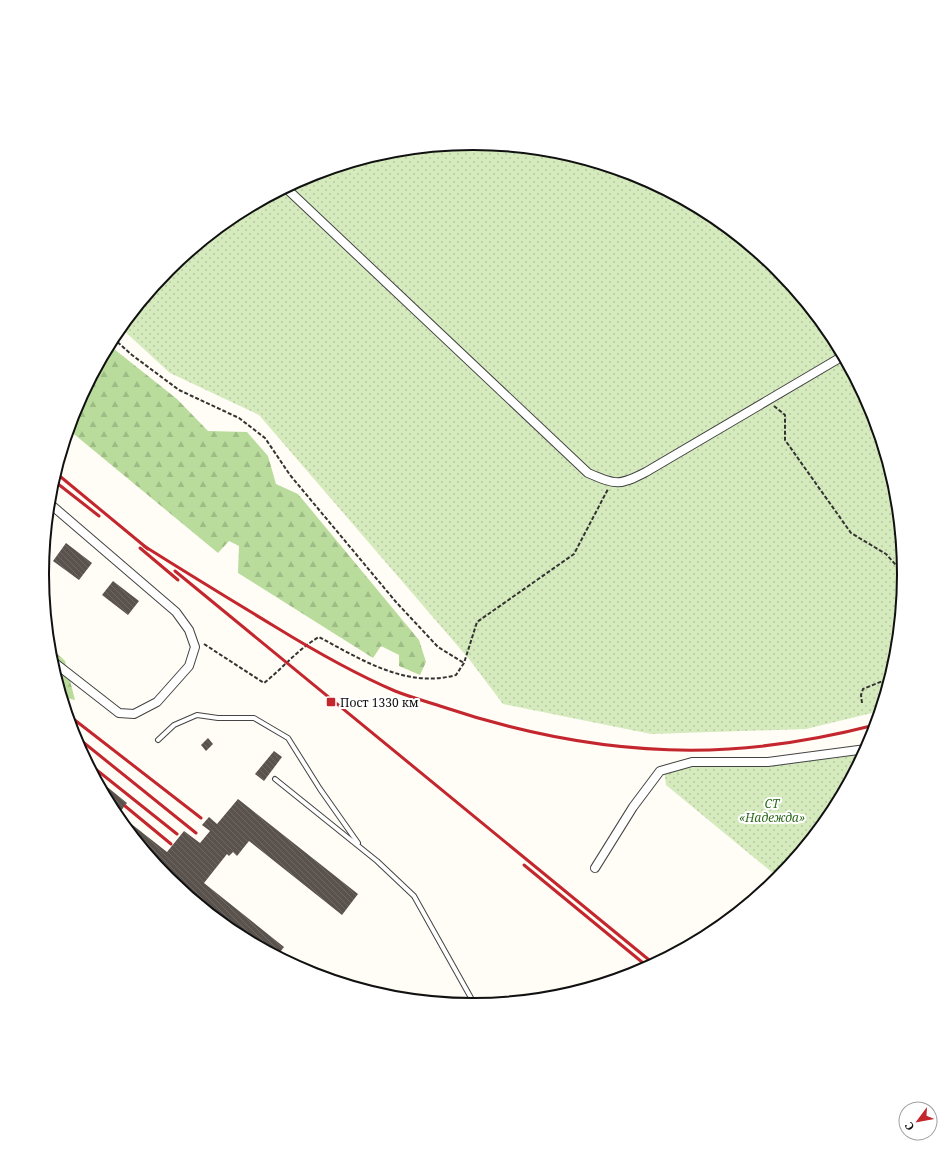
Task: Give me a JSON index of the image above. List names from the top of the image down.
{
  "parks": ["СТ «Надежда»"],
  "places": {
    "transit": ["Пост 1330 км"]
  },
  "north": "bottom left"
}
